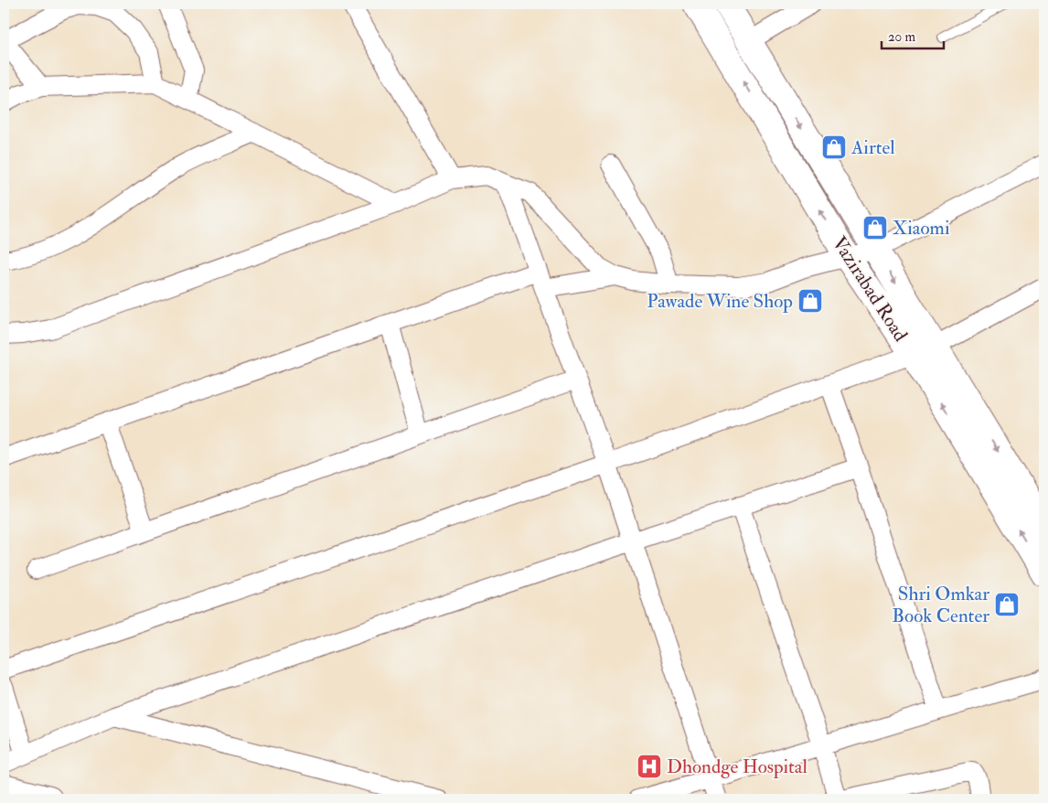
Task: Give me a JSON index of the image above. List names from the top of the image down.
{
  "streets": {
    "main road": ["Vazirabad Road"]
  },
  "places": {
    "shop": [
      "Airtel",
      "Xiaomi",
      "Pawade Wine Shop",
      "Shri Omkar Book Center"
    ],
    "hospital": ["Dhondge Hospital"]
  },
  "scale_bar": "20 m"
}
